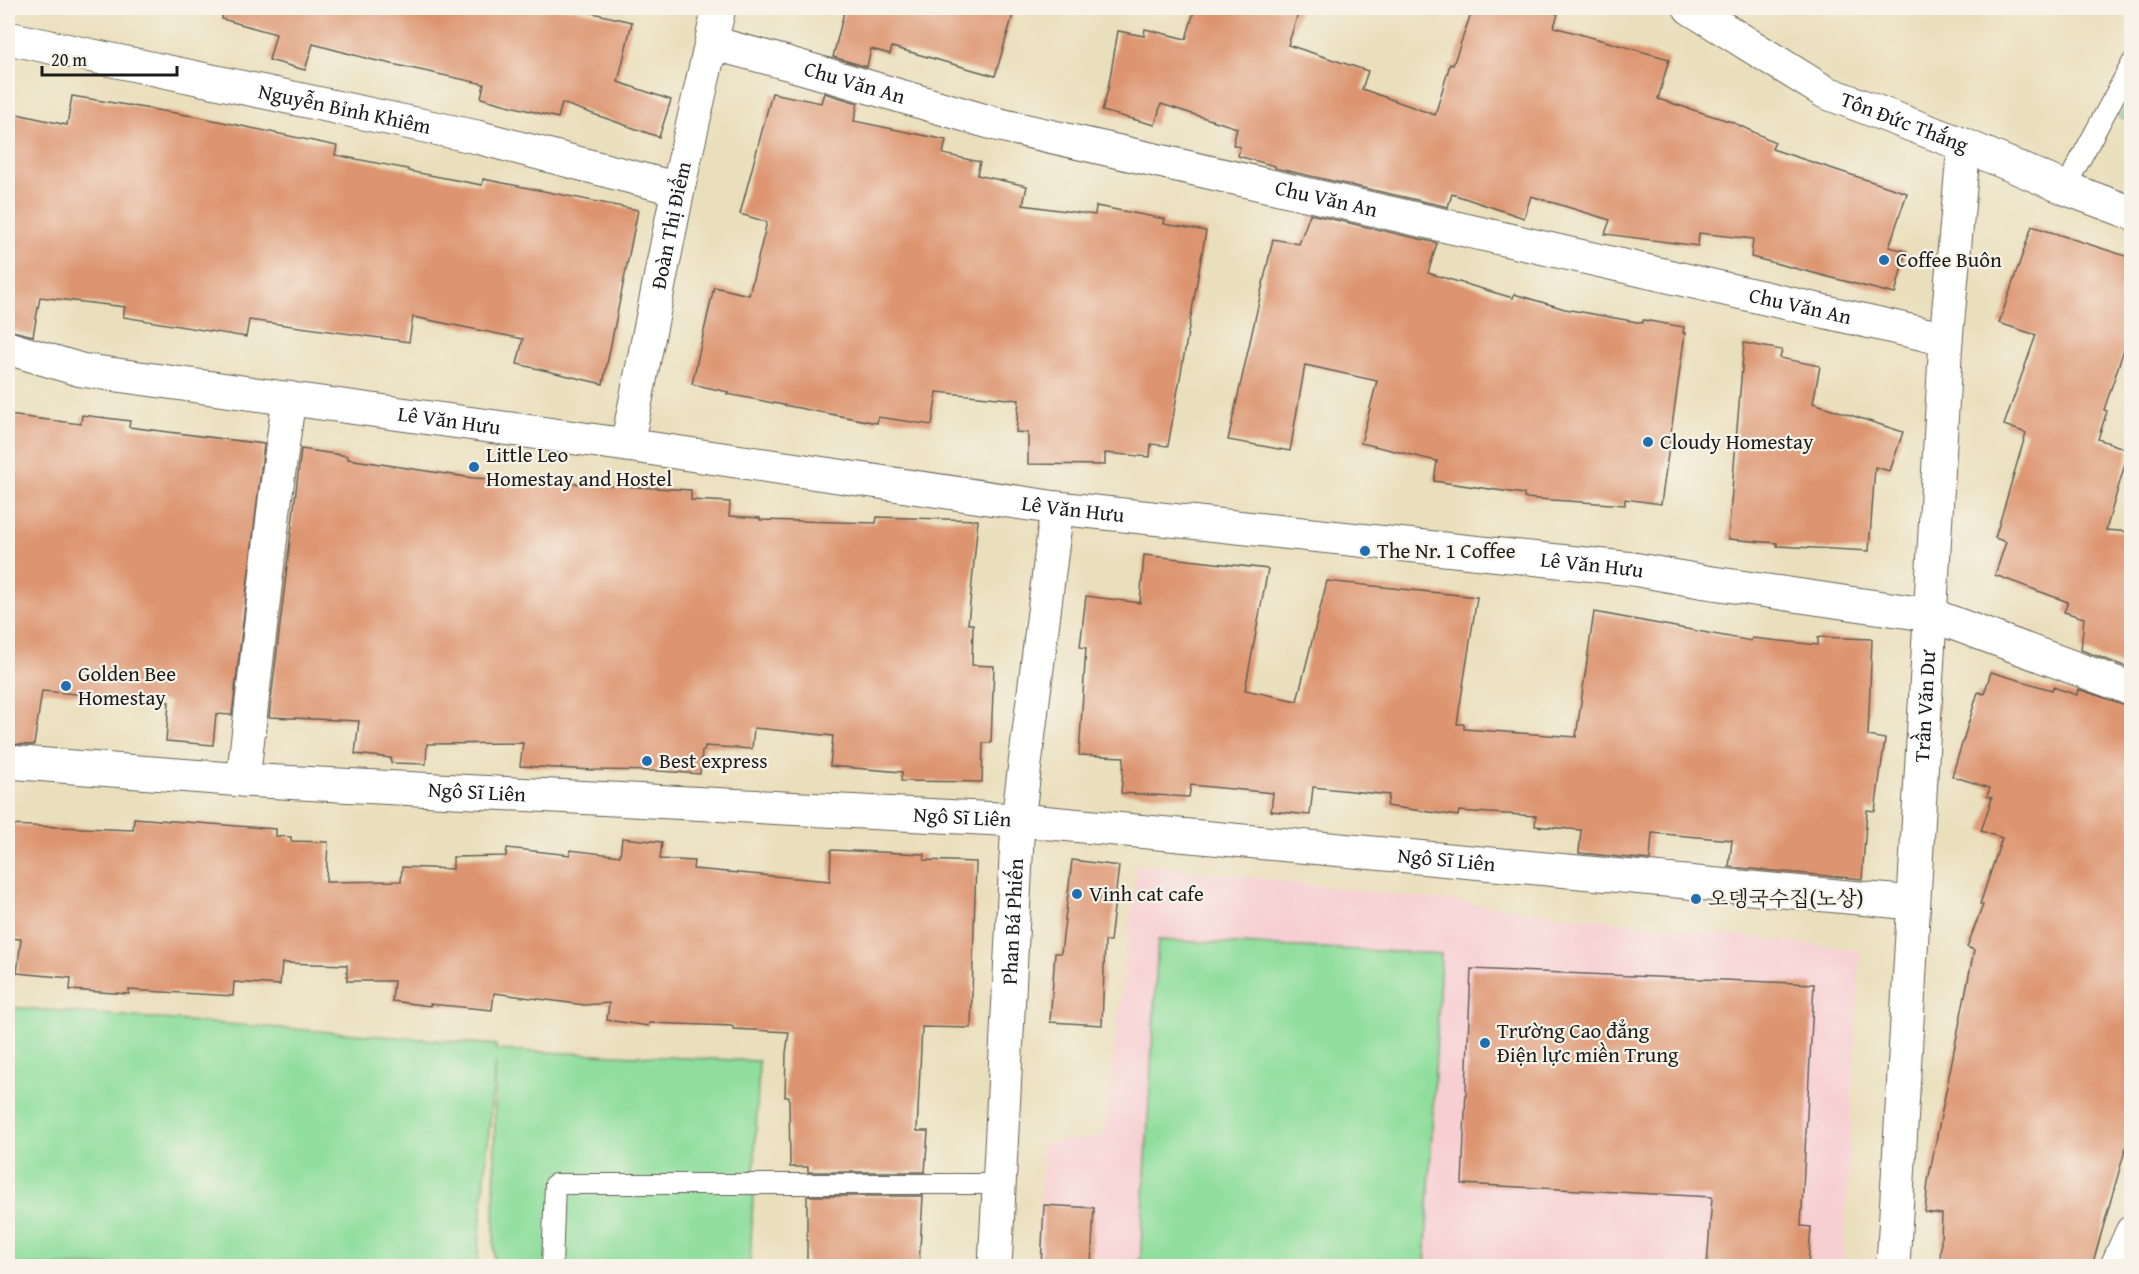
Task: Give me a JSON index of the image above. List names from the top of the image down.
{
  "streets": {
    "street": [
      "Chu Văn An",
      "Nguyễn Bỉnh Khiêm",
      "Tôn Đức Thắng",
      "Đoàn Thị Điểm",
      "Lê Văn Hưu",
      "Trần Văn Dư",
      "Ngô Sĩ Liên",
      "Phan Bá Phiến"
    ]
  },
  "crossings": [
    ["Chu Văn An", "Đoàn Thị Điểm"],
    ["Chu Văn An", "Trần Văn Dư"],
    ["Nguyễn Bỉnh Khiêm", "Đoàn Thị Điểm"],
    ["Tôn Đức Thắng", "Trần Văn Dư"],
    ["Đoàn Thị Điểm", "Lê Văn Hưu"],
    ["Lê Văn Hưu", "Trần Văn Dư"],
    ["Lê Văn Hưu", "Phan Bá Phiến"],
    ["Trần Văn Dư", "Ngô Sĩ Liên"],
    ["Ngô Sĩ Liên", "Phan Bá Phiến"]
  ],
  "places": [
    "Coffee Buôn",
    "Cloudy Homestay",
    "Little Leo Homestay and Hostel",
    "The Nr. 1 Coffee",
    "Golden Bee Homestay",
    "Best express",
    "Vinh cat cafe",
    "오뎅국수집(노상)",
    "Trường Cao đẳng Điện lực miền Trung"
  ],
  "scale_bar": "20 m"
}
